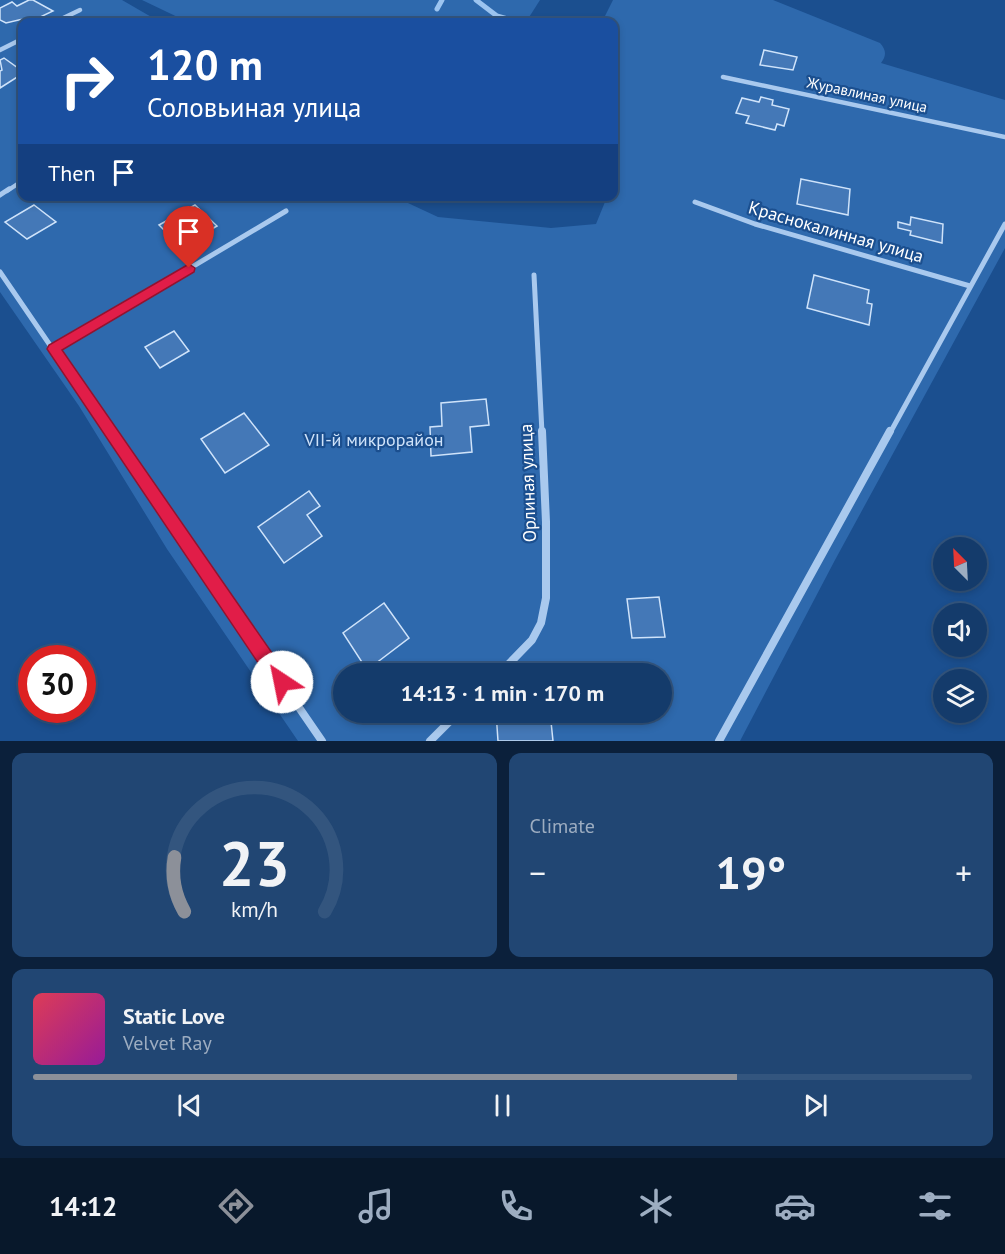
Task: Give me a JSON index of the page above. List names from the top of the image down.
{
  "streets": {
    "street": ["Журавлиная улица", "Краснокалинная улица", "Орлиная улица"]
  },
  "parks": ["VII-й микрорайон"],
  "north": "top left",
  "page": {
    "turn": ["120 m", "Соловьиная улица"],
    "then": "Then",
    "limit": "30",
    "trip": "14:13 · 1 min · 170 m",
    "tile": "Climate",
    "heat": ["−", "19°", "+"],
    "song": ["Static Love", "Velvet Ray"],
    "tabs": "14:12",
    "gauge": ["23", "km/h"]
  }
}
